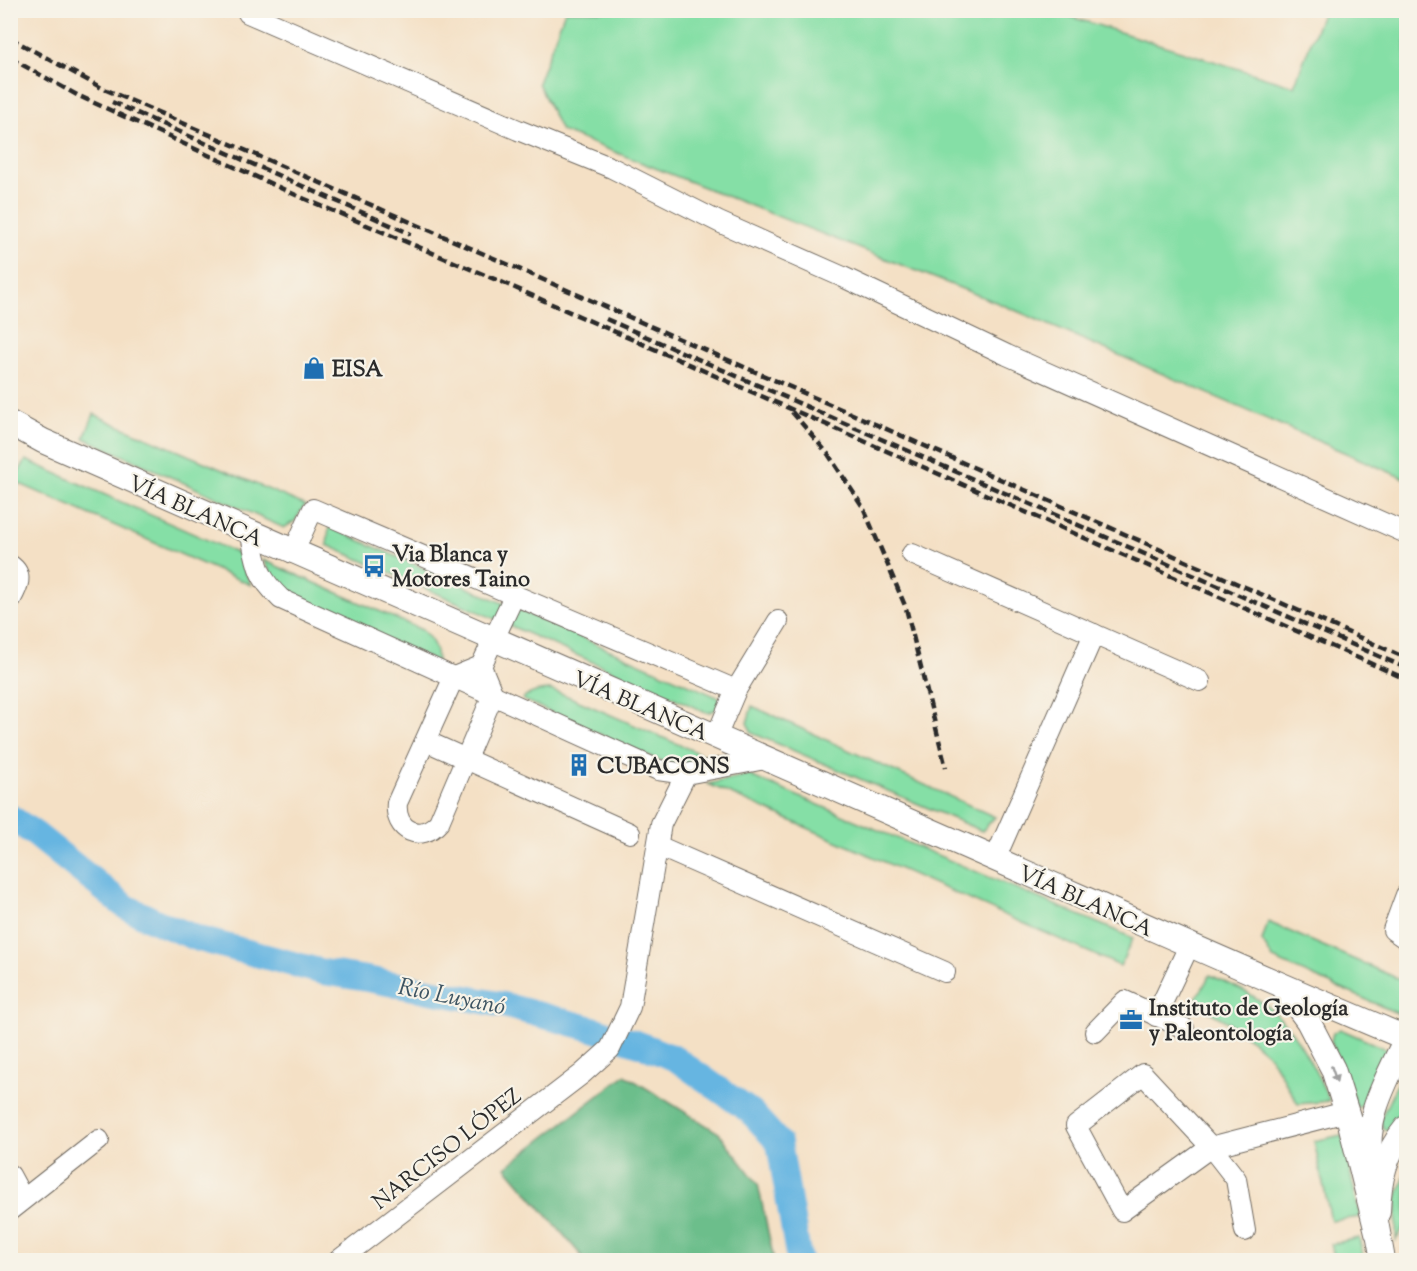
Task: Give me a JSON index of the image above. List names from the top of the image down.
{
  "streets": {
    "main road": ["VÍA BLANCA"],
    "street": ["NARCISO LÓPEZ"]
  },
  "water": ["Río Luyanó"],
  "places": {
    "shop": ["EISA"],
    "bus stop": ["Via Blanca y Motores Taino"],
    "building": ["CUBACONS"],
    "office": ["Instituto de Geología y Paleontología"]
  }
}
